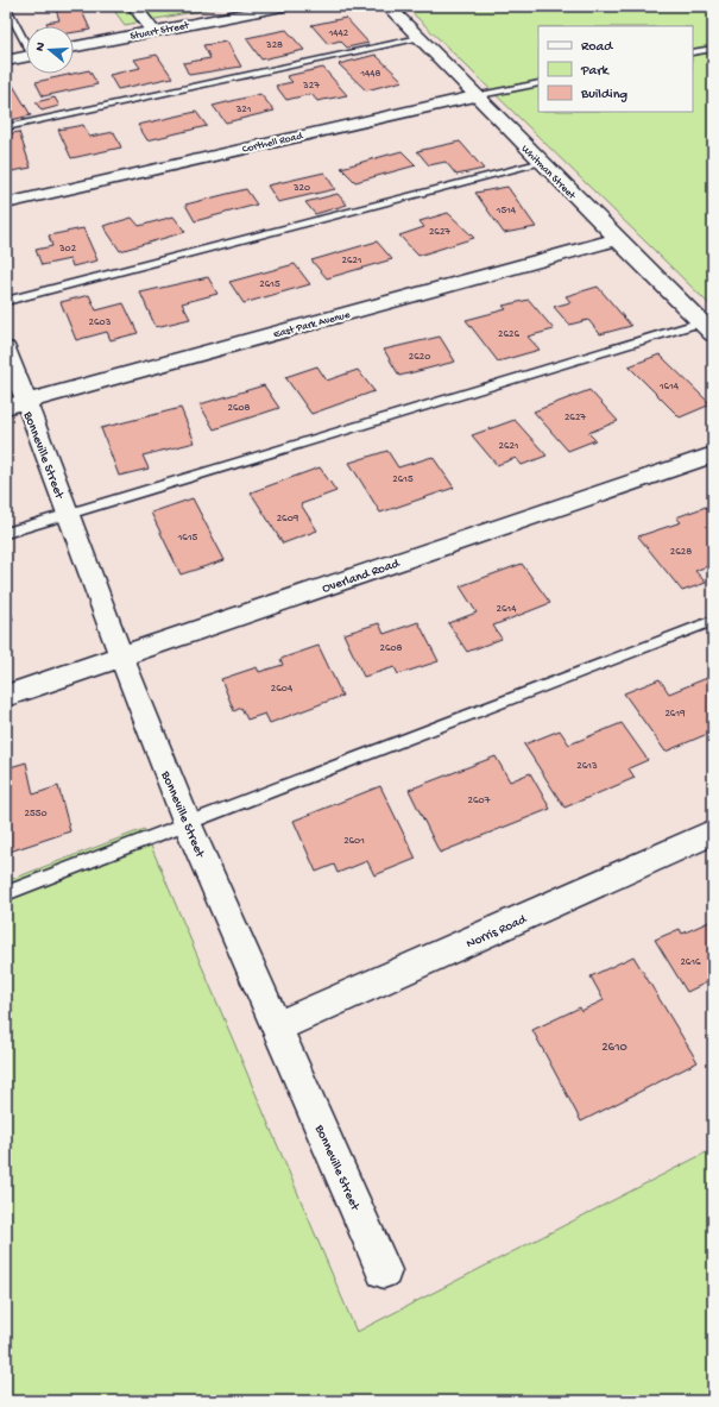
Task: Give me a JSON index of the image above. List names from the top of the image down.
{
  "streets": {
    "street": [
      "Stuart Street",
      "Corthell Road",
      "Whitman Street",
      "East Park Avenue",
      "Bonneville Street",
      "Overland Road",
      "Norris Road"
    ]
  },
  "crossings": [
    ["Corthell Road", "Whitman Street"],
    ["Whitman Street", "East Park Avenue"],
    ["East Park Avenue", "Bonneville Street"],
    ["Bonneville Street", "Overland Road"],
    ["Bonneville Street", "Norris Road"]
  ],
  "house_numbers": [
    "1442",
    "328",
    "1448",
    "327",
    "321",
    "320",
    "1514",
    "2627",
    "302",
    "2621",
    "2615",
    "2603",
    "2626",
    "2620",
    "1614",
    "2608",
    "2627",
    "2621",
    "2615",
    "2609",
    "1615",
    "2628",
    "2614",
    "2608",
    "2604",
    "2619",
    "2613",
    "2607",
    "2550",
    "2601",
    "2616",
    "2610"
  ],
  "legend": ["Road", "Park", "Building"],
  "north": "left"
}
